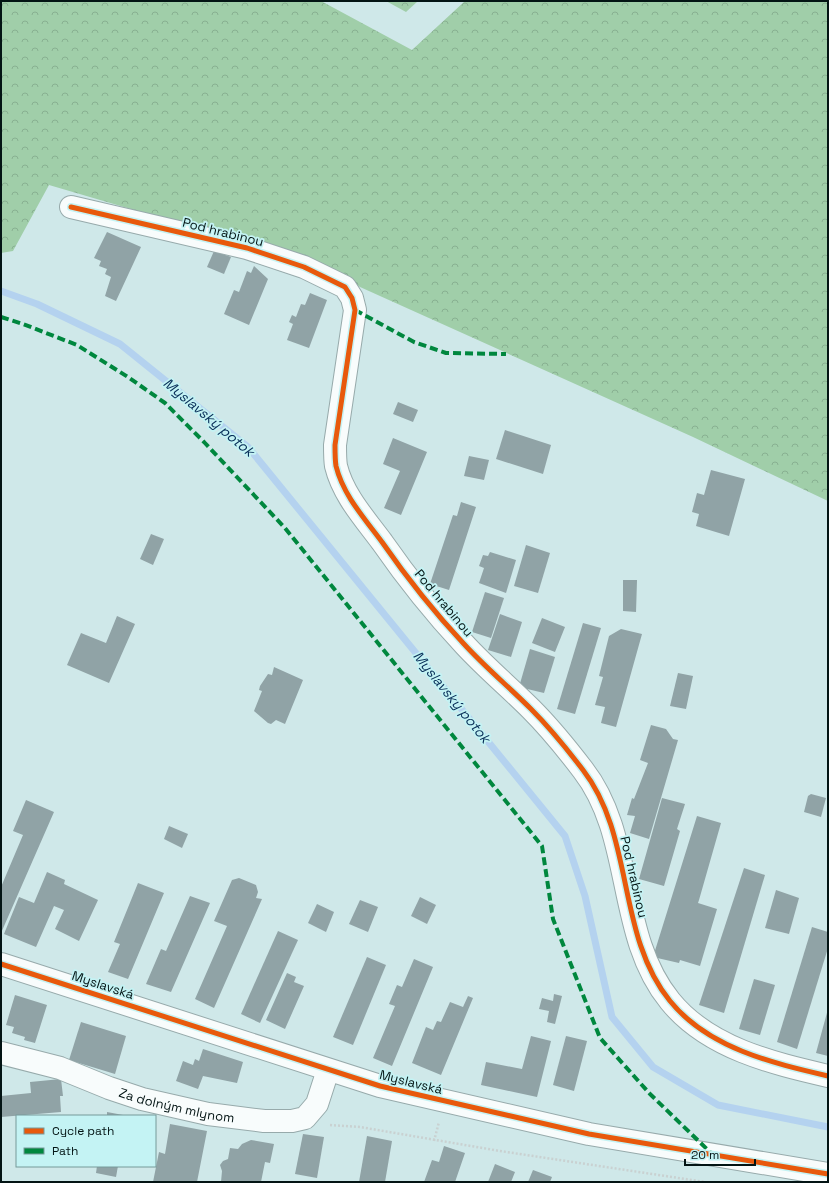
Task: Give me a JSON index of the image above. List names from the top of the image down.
{
  "streets": {
    "street": ["Pod hrabinou", "Myslavská", "Za dolným mlynom"]
  },
  "crossings": [
    ["Myslavská", "Za dolným mlynom"]
  ],
  "water": ["Myslavský potok"],
  "legend": ["Cycle path", "Path"],
  "scale_bar": "20 m"
}
